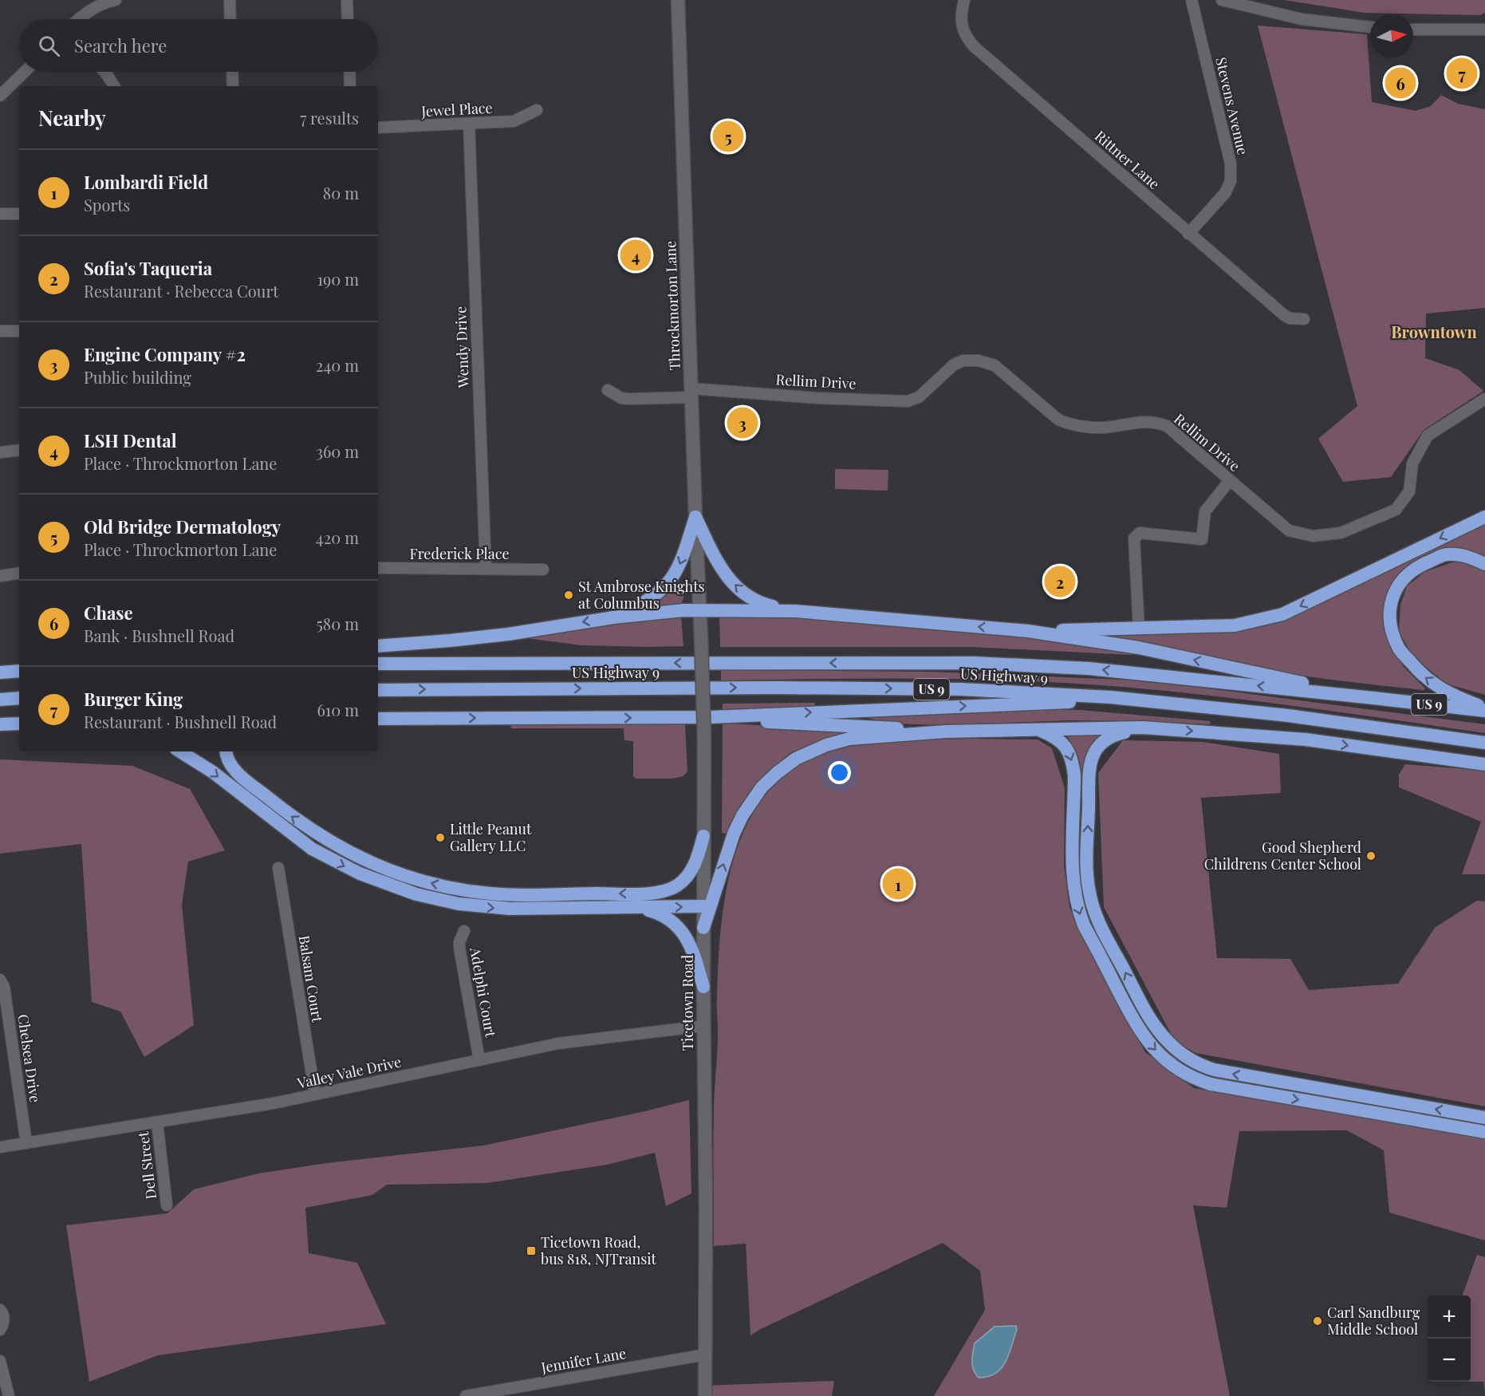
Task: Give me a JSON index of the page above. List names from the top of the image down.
{
  "streets": {
    "highway": ["US Highway 9", "US 9"],
    "street": [
      "Stevens Avenue",
      "Jewel Place",
      "Rittner Lane",
      "Throckmorton Lane",
      "Wendy Drive",
      "Rellim Drive",
      "Frederick Place",
      "Balsam Court",
      "Adelphi Court",
      "Ticetown Road",
      "Chelsea Drive",
      "Valley Vale Drive",
      "Dell Street",
      "Jennifer Lane"
    ]
  },
  "crossings": [
    ["Stevens Avenue", "Rittner Lane"],
    ["Jewel Place", "Wendy Drive"],
    ["Throckmorton Lane", "Rellim Drive"],
    ["Throckmorton Lane", "Ticetown Road"],
    ["Wendy Drive", "Frederick Place"],
    ["Balsam Court", "Valley Vale Drive"],
    ["Adelphi Court", "Valley Vale Drive"],
    ["Ticetown Road", "Valley Vale Drive"],
    ["Ticetown Road", "Jennifer Lane"],
    ["Chelsea Drive", "Valley Vale Drive"],
    ["Valley Vale Drive", "Dell Street"]
  ],
  "districts": ["Browntown"],
  "places": {
    "other": [
      "St Ambrose Knights at Columbus",
      "Little Peanut Gallery LLC",
      "Good Shepherd Childrens Center School",
      "Carl Sandburg Middle School"
    ],
    "transit": ["Ticetown Road, bus 818, NJTransit"]
  },
  "north": "right",
  "page": {
    "search": "Search here",
    "pins": [
      "7",
      "6",
      "5",
      "4",
      "3",
      "2",
      "1"
    ],
    "heading": ["Nearby", "7 results"],
    "list": [
      {
        "mark": "1",
        "name": "Lombardi Field",
        "note": "Sports",
        "value": "80 m"
      },
      {
        "mark": "2",
        "name": "Sofia's Taqueria",
        "note": "Restaurant · Rebecca Court",
        "value": "190 m"
      },
      {
        "mark": "3",
        "name": "Engine Company #2",
        "note": "Public building",
        "value": "240 m"
      },
      {
        "mark": "4",
        "name": "LSH Dental",
        "note": "Place · Throckmorton Lane",
        "value": "360 m"
      },
      {
        "mark": "5",
        "name": "Old Bridge Dermatology",
        "note": "Place · Throckmorton Lane",
        "value": "420 m"
      },
      {
        "mark": "6",
        "name": "Chase",
        "note": "Bank · Bushnell Road",
        "value": "580 m"
      },
      {
        "mark": "7",
        "name": "Burger King",
        "note": "Restaurant · Bushnell Road",
        "value": "610 m"
      }
    ],
    "map_buttons": ["+", "−"]
  }
}
